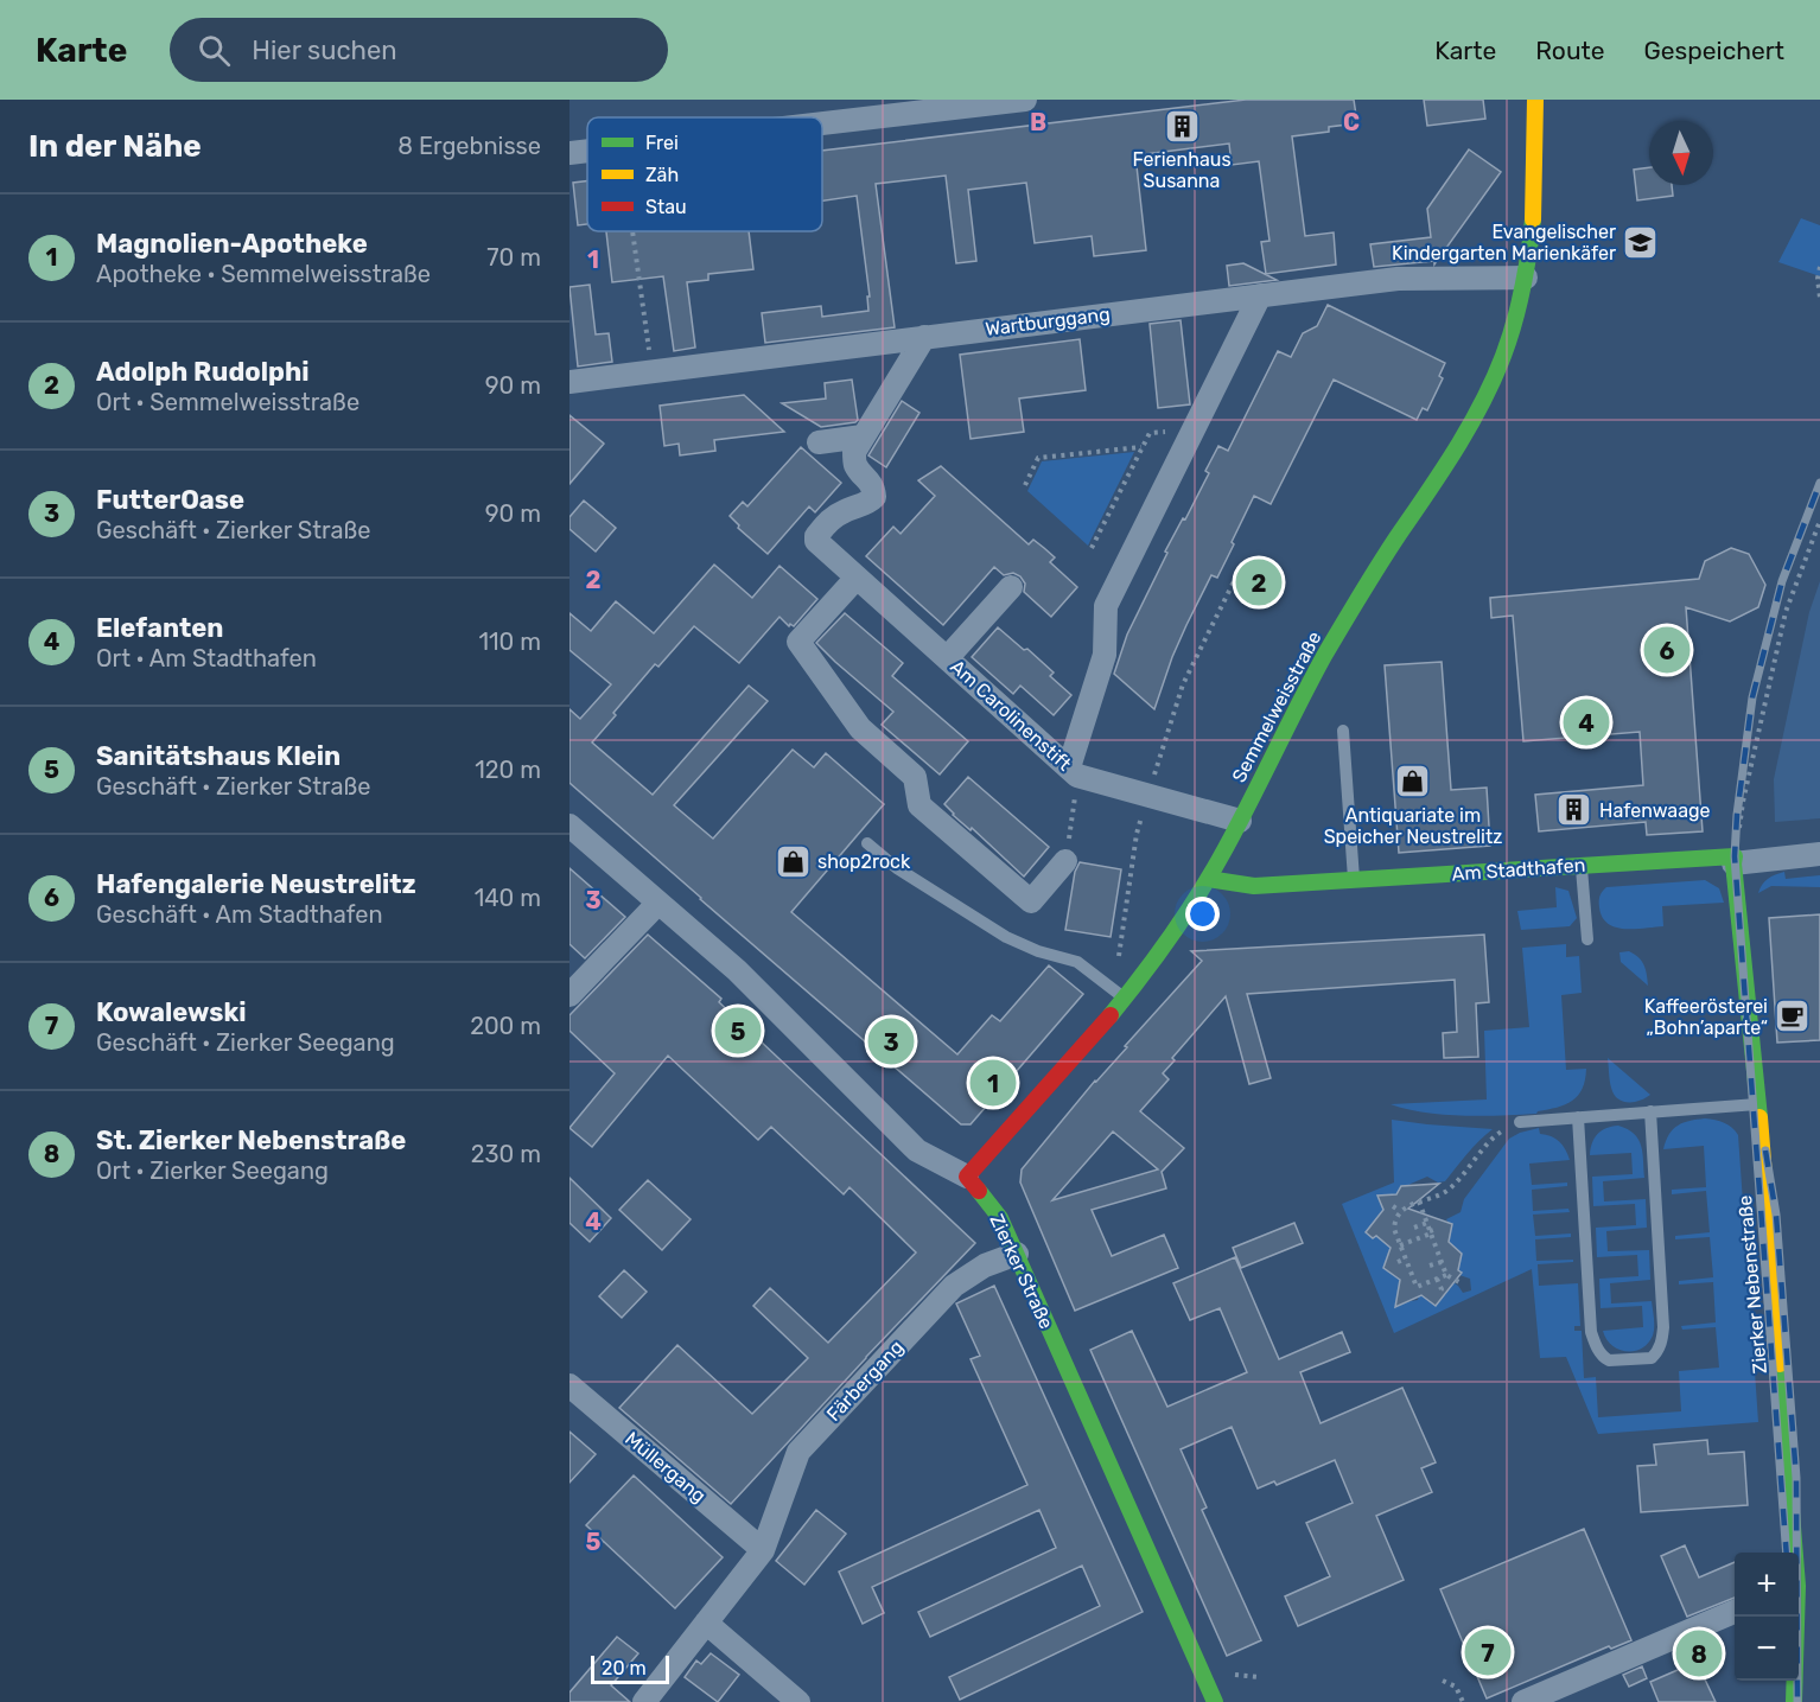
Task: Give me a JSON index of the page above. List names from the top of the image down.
{
  "streets": {
    "main road": [
      "Semmelweisstraße",
      "Am Stadthafen",
      "Zierker Straße",
      "Zierker Nebenstraße"
    ],
    "street": [
      "Wartburggang",
      "Am Carolinenstift",
      "Färbergang",
      "Müllergang"
    ]
  },
  "crossings": [
    ["Wartburggang", "Semmelweisstraße"],
    ["Wartburggang", "Am Carolinenstift"],
    ["Semmelweisstraße", "Am Carolinenstift"],
    ["Semmelweisstraße", "Am Stadthafen"],
    ["Semmelweisstraße", "Zierker Straße"],
    ["Am Stadthafen", "Zierker Nebenstraße"],
    ["Zierker Straße", "Färbergang"],
    ["Färbergang", "Müllergang"]
  ],
  "places": {
    "building": ["Ferienhaus Susanna", "Hafenwaage"],
    "school or university": ["Evangelischer Kindergarten Marienkäfer"],
    "shop": ["Antiquariate im Speicher Neustrelitz", "shop2rock"],
    "cafe": ["Kaffeerösterei „Bohn’aparte“"]
  },
  "legend": ["Frei", "Zäh", "Stau"],
  "scale_bar": "20 m",
  "north": "bottom",
  "page": {
    "header": "Karte",
    "search": "Hier suchen",
    "nav": ["Karte", "Route", "Gespeichert"],
    "heading": ["In der Nähe", "8 Ergebnisse"],
    "list": [
      {
        "mark": "1",
        "name": "Magnolien-Apotheke",
        "note": "Apotheke · Semmelweisstraße",
        "value": "70 m"
      },
      {
        "mark": "2",
        "name": "Adolph Rudolphi",
        "note": "Ort · Semmelweisstraße",
        "value": "90 m"
      },
      {
        "mark": "3",
        "name": "FutterOase",
        "note": "Geschäft · Zierker Straße",
        "value": "90 m"
      },
      {
        "mark": "4",
        "name": "Elefanten",
        "note": "Ort · Am Stadthafen",
        "value": "110 m"
      },
      {
        "mark": "5",
        "name": "Sanitätshaus Klein",
        "note": "Geschäft · Zierker Straße",
        "value": "120 m"
      },
      {
        "mark": "6",
        "name": "Hafengalerie Neustrelitz",
        "note": "Geschäft · Am Stadthafen",
        "value": "140 m"
      },
      {
        "mark": "7",
        "name": "Kowalewski",
        "note": "Geschäft · Zierker Seegang",
        "value": "200 m"
      },
      {
        "mark": "8",
        "name": "St. Zierker Nebenstraße",
        "note": "Ort · Zierker Seegang",
        "value": "230 m"
      }
    ],
    "pins": [
      "2",
      "6",
      "4",
      "5",
      "3",
      "1",
      "7",
      "8"
    ],
    "map_buttons": ["+", "−"],
    "scale": "20 m"
  },
  "grid": {
    "columns": ["B", "C"],
    "rows": [
      "1",
      "2",
      "3",
      "4",
      "5"
    ]
  }
}
